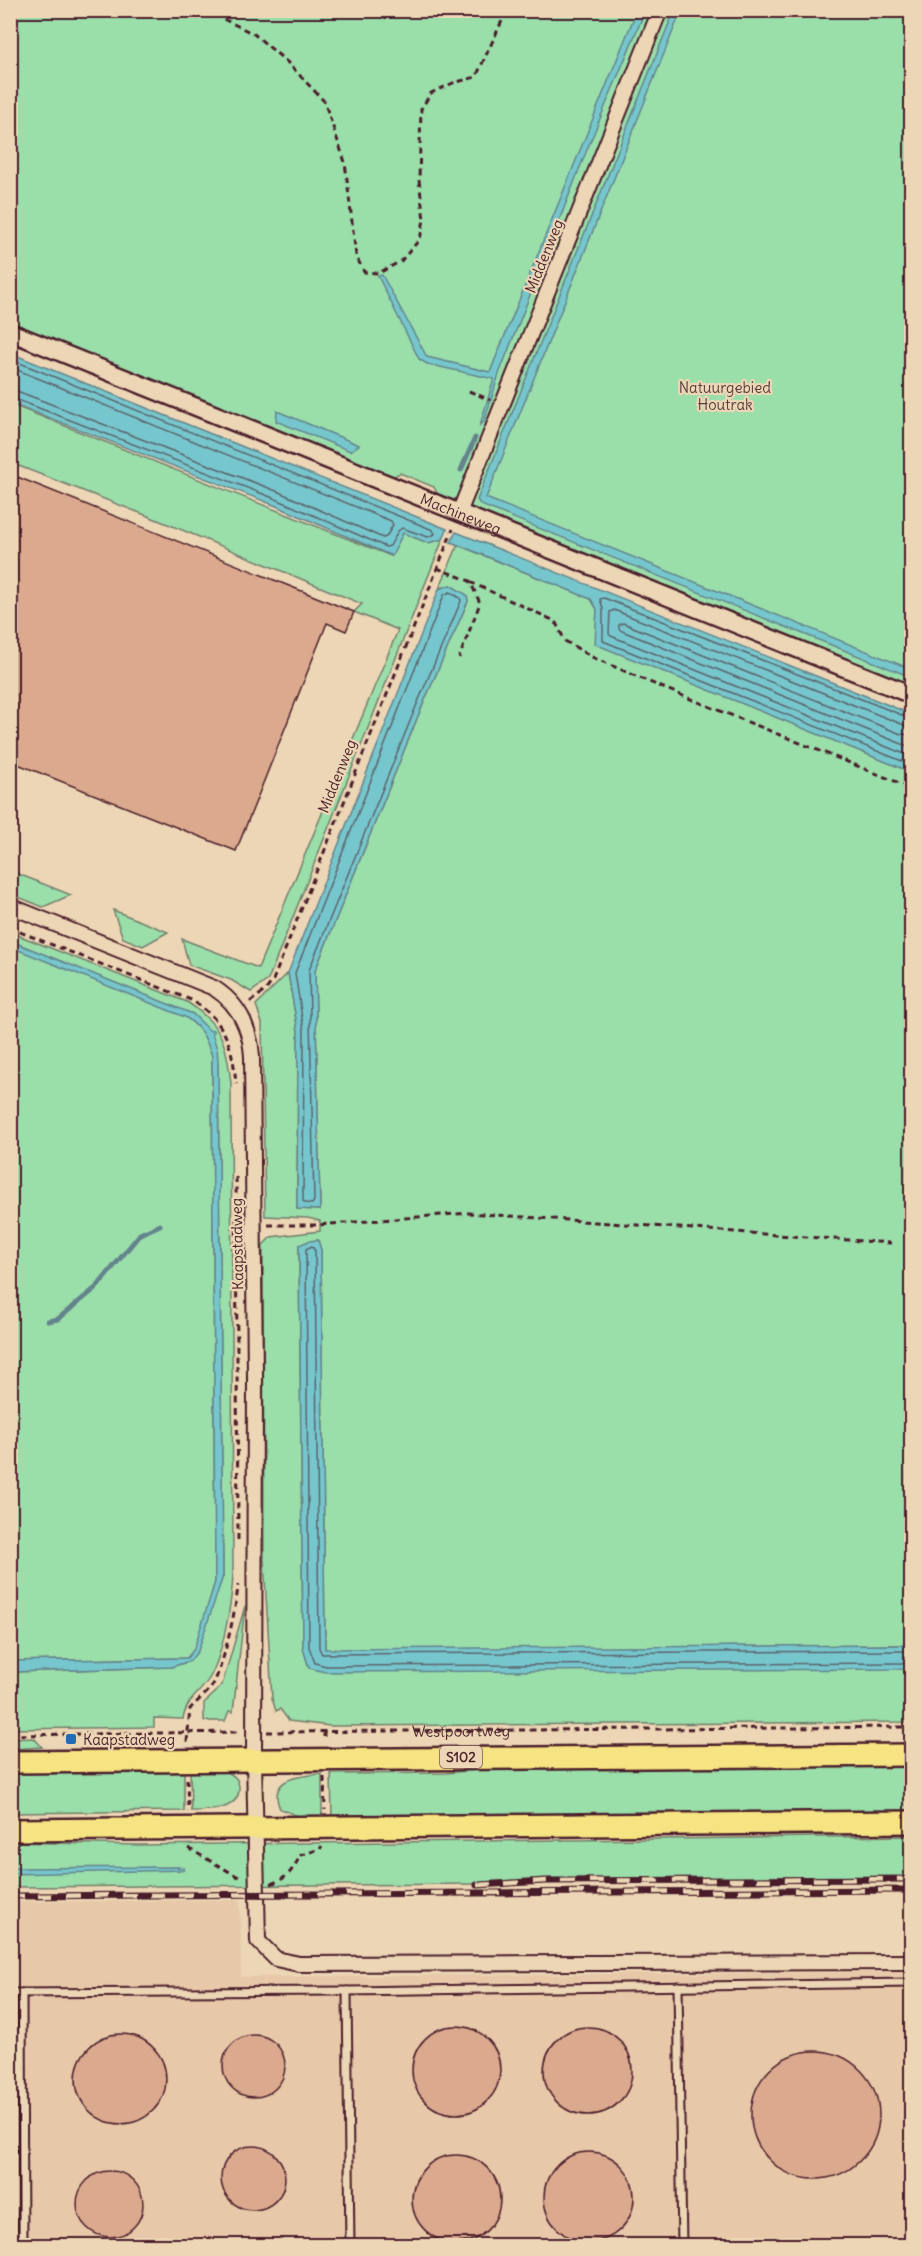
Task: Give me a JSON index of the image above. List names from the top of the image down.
{
  "streets": {
    "main road": ["Westpoortweg", "S102"],
    "street": ["Middenweg", "Machineweg", "Kaapstadweg"]
  },
  "crossings": [
    ["Middenweg", "Machineweg"],
    ["Middenweg", "Kaapstadweg"],
    ["Kaapstadweg", "Westpoortweg"]
  ],
  "parks": ["Natuurgebied Houtrak"],
  "places": {
    "transit": ["Kaapstadweg"]
  }
}
